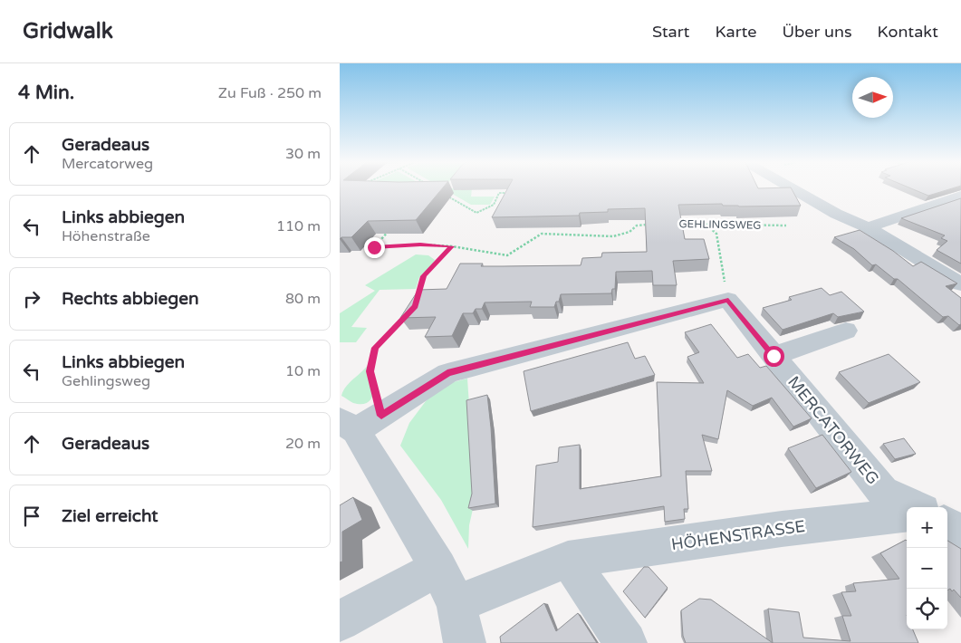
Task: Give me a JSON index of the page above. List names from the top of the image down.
{
  "streets": {
    "street": ["MERCATORWEG", "HÖHENSTRASSE"],
    "path": ["GEHLINGSWEG"]
  },
  "north": "right",
  "page": {
    "header": "Gridwalk",
    "nav": [
      "Start",
      "Karte",
      "Über uns",
      "Kontakt"
    ],
    "heading": ["4 Min.", "Zu Fuß · 250 m"],
    "list": [
      ["Geradeaus", "Mercatorweg", "30 m"],
      ["Links abbiegen", "Höhenstraße", "110 m"],
      ["Rechts abbiegen", "80 m"],
      ["Links abbiegen", "Gehlingsweg", "10 m"],
      ["Geradeaus", "20 m"],
      "Ziel erreicht"
    ],
    "map_buttons": ["+", "−"]
  }
}
